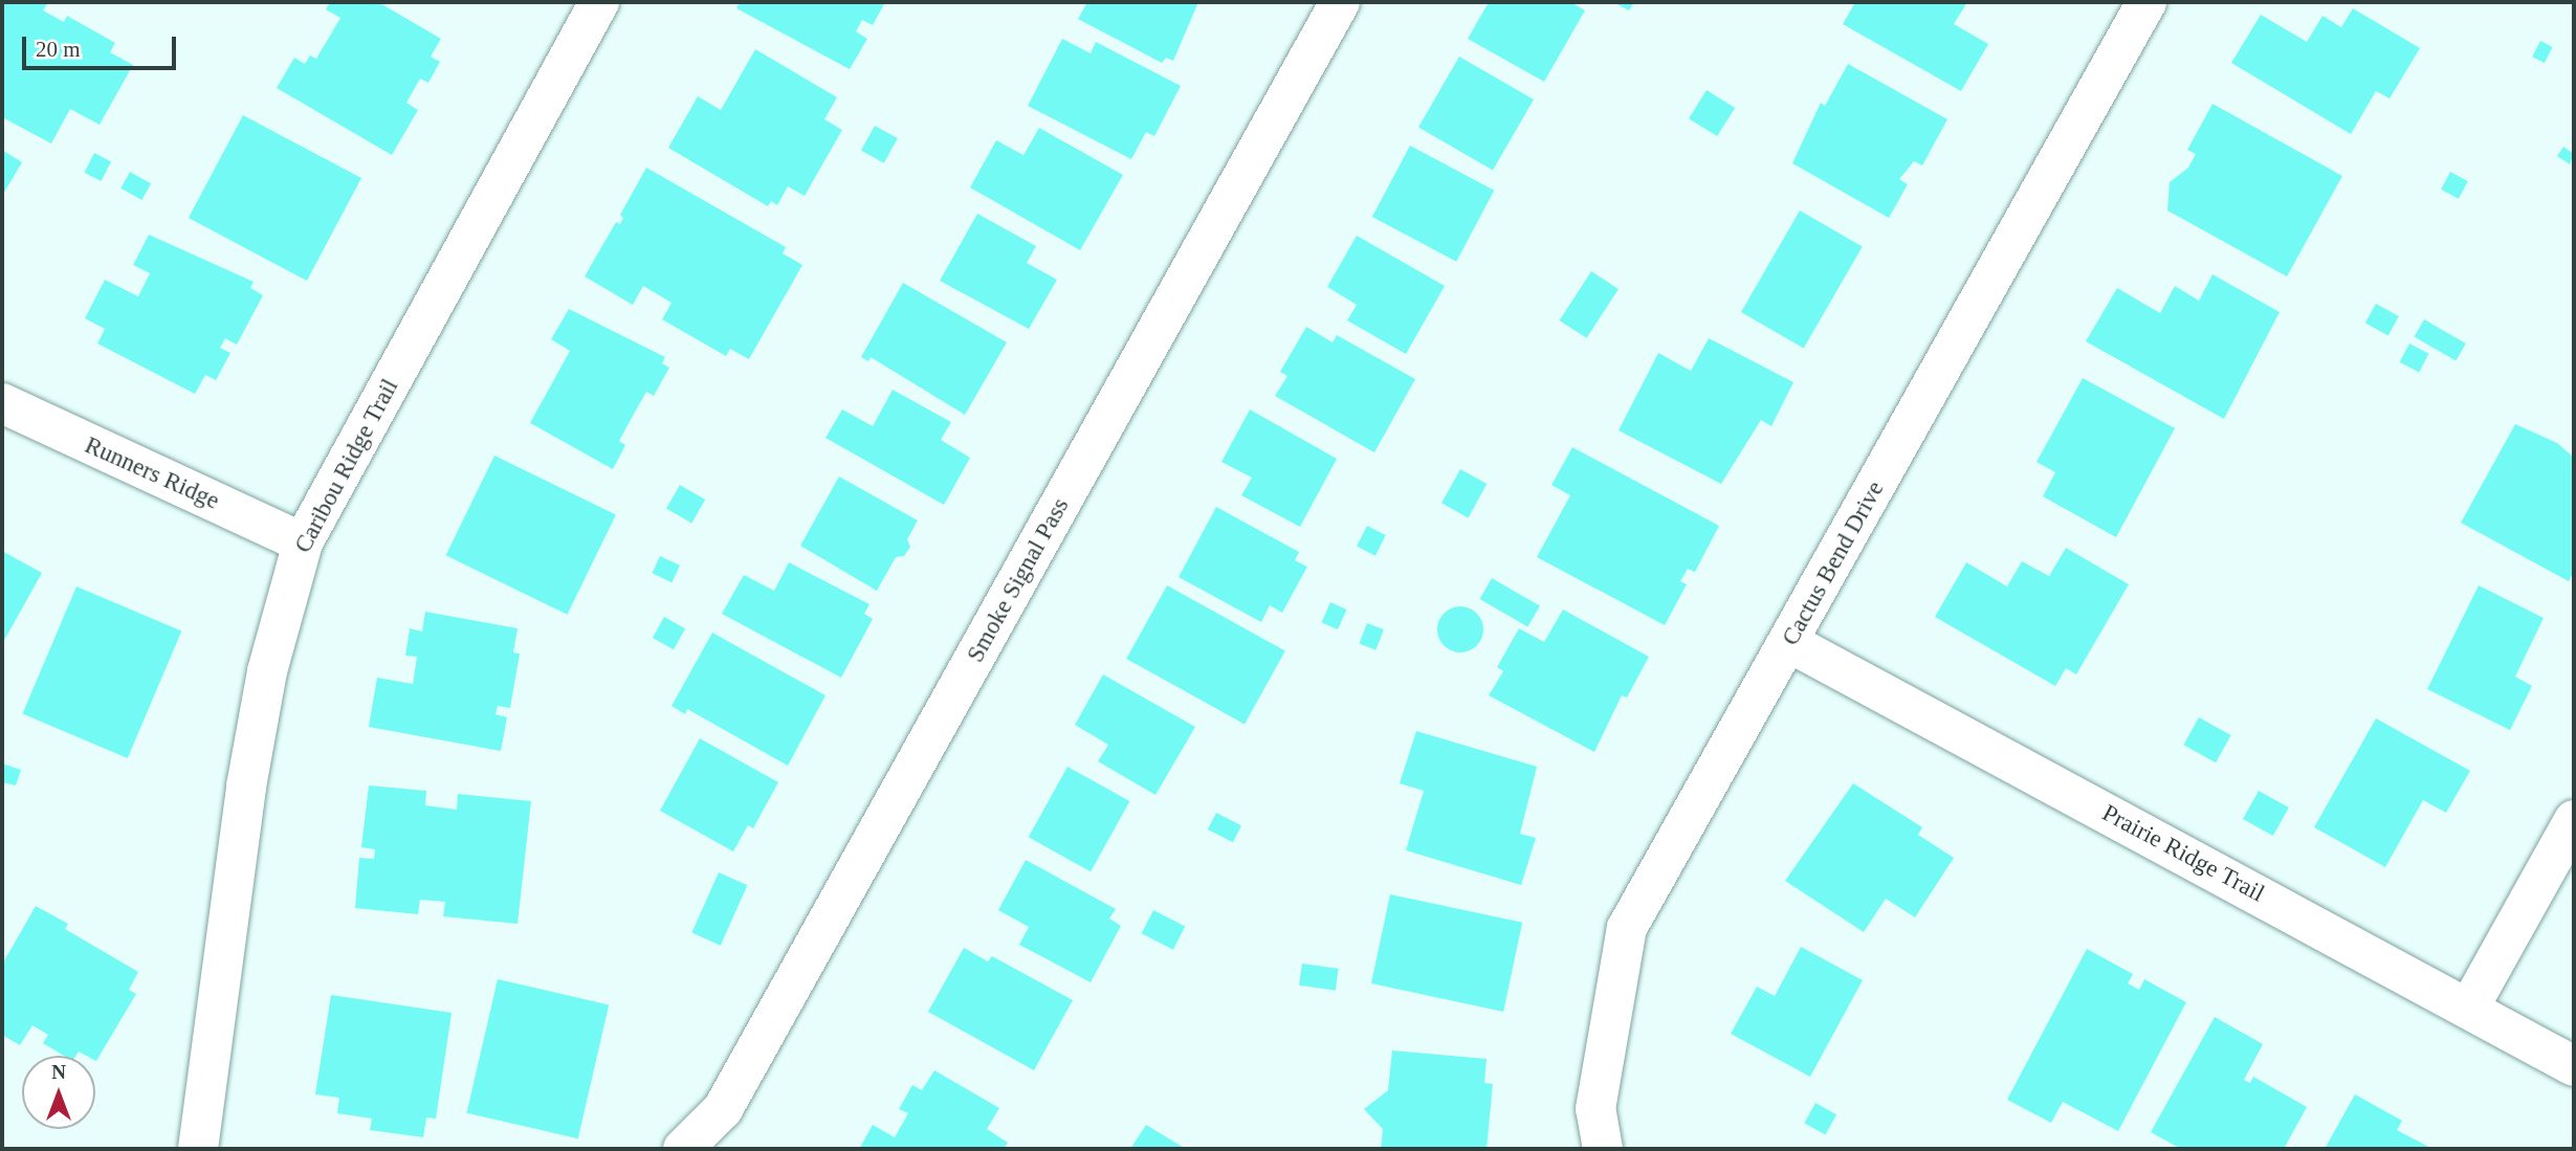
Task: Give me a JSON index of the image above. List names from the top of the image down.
{
  "streets": {
    "street": [
      "Caribou Ridge Trail",
      "Runners Ridge",
      "Cactus Bend Drive",
      "Smoke Signal Pass",
      "Prairie Ridge Trail"
    ]
  },
  "crossings": [
    ["Caribou Ridge Trail", "Runners Ridge"],
    ["Cactus Bend Drive", "Prairie Ridge Trail"]
  ],
  "scale_bar": "20 m",
  "north": "top"
}
